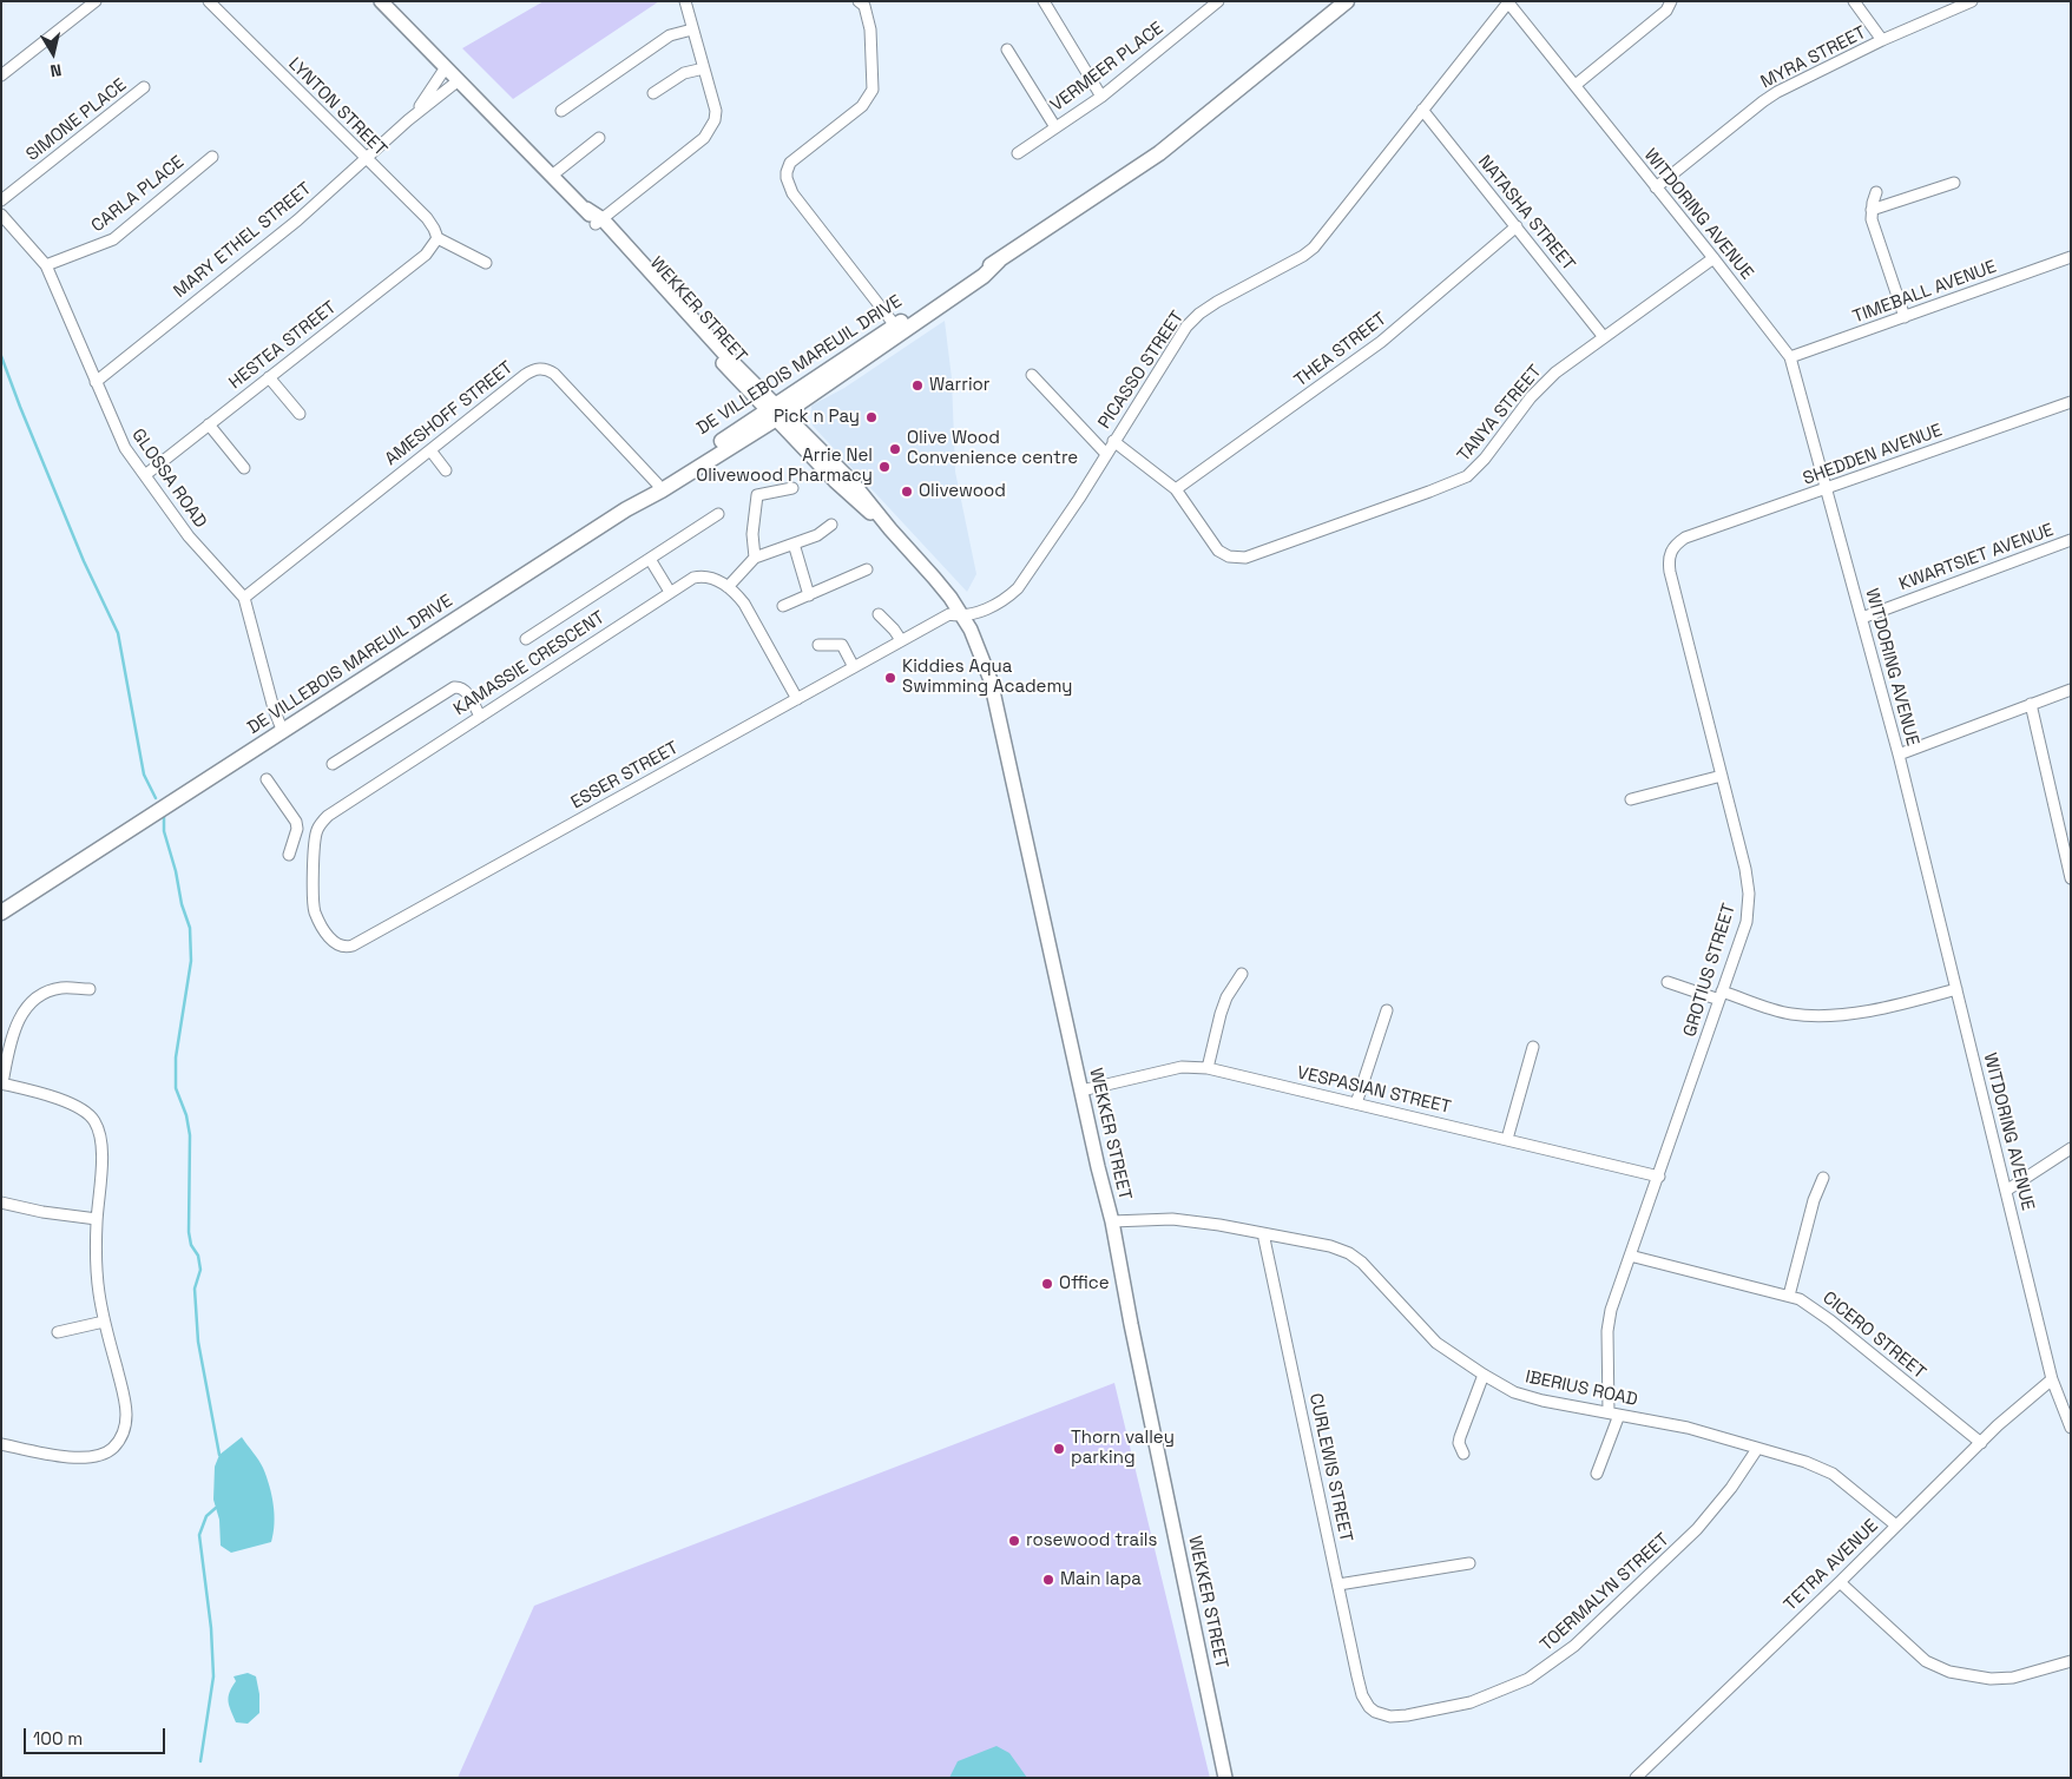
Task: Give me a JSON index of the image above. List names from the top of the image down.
{
  "streets": {
    "main road": ["DE VILLEBOIS MAREUIL DRIVE"],
    "street": [
      "MYRA STREET",
      "VERMEER PLACE",
      "LYNTON STREET",
      "SIMONE PLACE",
      "CARLA PLACE",
      "NATASHA STREET",
      "WITDORING AVENUE",
      "MARY ETHEL STREET",
      "TIMEBALL AVENUE",
      "WEKKER STREET",
      "HESTEA STREET",
      "THEA STREET",
      "PICASSO STREET",
      "AMESHOFF STREET",
      "TANYA STREET",
      "SHEDDEN AVENUE",
      "GLOSSA ROAD",
      "KWARTSIET AVENUE",
      "KAMASSIE CRESCENT",
      "ESSER STREET",
      "GROTIUS STREET",
      "VESPASIAN STREET",
      "CICERO STREET",
      "IBERIUS ROAD",
      "CURLEWIS STREET",
      "TETRA AVENUE",
      "TOERMALYN STREET"
    ]
  },
  "crossings": [
    ["MYRA STREET", "WITDORING AVENUE"],
    ["LYNTON STREET", "MARY ETHEL STREET"],
    ["LYNTON STREET", "HESTEA STREET"],
    ["CARLA PLACE", "GLOSSA ROAD"],
    ["NATASHA STREET", "THEA STREET"],
    ["NATASHA STREET", "PICASSO STREET"],
    ["NATASHA STREET", "TANYA STREET"],
    ["WITDORING AVENUE", "TIMEBALL AVENUE"],
    ["WITDORING AVENUE", "PICASSO STREET"],
    ["WITDORING AVENUE", "TANYA STREET"],
    ["WITDORING AVENUE", "SHEDDEN AVENUE"],
    ["WITDORING AVENUE", "KWARTSIET AVENUE"],
    ["WITDORING AVENUE", "TETRA AVENUE"],
    ["MARY ETHEL STREET", "WEKKER STREET"],
    ["MARY ETHEL STREET", "GLOSSA ROAD"],
    ["WEKKER STREET", "DE VILLEBOIS MAREUIL DRIVE"],
    ["WEKKER STREET", "PICASSO STREET"],
    ["WEKKER STREET", "ESSER STREET"],
    ["WEKKER STREET", "VESPASIAN STREET"],
    ["WEKKER STREET", "IBERIUS ROAD"],
    ["HESTEA STREET", "GLOSSA ROAD"],
    ["THEA STREET", "TANYA STREET"],
    ["DE VILLEBOIS MAREUIL DRIVE", "AMESHOFF STREET"],
    ["DE VILLEBOIS MAREUIL DRIVE", "GLOSSA ROAD"],
    ["PICASSO STREET", "ESSER STREET"],
    ["AMESHOFF STREET", "GLOSSA ROAD"],
    ["SHEDDEN AVENUE", "GROTIUS STREET"],
    ["KAMASSIE CRESCENT", "ESSER STREET"],
    ["GROTIUS STREET", "VESPASIAN STREET"],
    ["GROTIUS STREET", "CICERO STREET"],
    ["GROTIUS STREET", "IBERIUS ROAD"],
    ["CICERO STREET", "TETRA AVENUE"],
    ["IBERIUS ROAD", "CURLEWIS STREET"],
    ["IBERIUS ROAD", "TETRA AVENUE"],
    ["IBERIUS ROAD", "TOERMALYN STREET"],
    ["CURLEWIS STREET", "TOERMALYN STREET"]
  ],
  "places": [
    "Warrior",
    "Pick n Pay",
    "Olive Wood Convenience centre",
    "Arrie Nel Olivewood Pharmacy",
    "Olivewood",
    "Kiddies Aqua Swimming Academy",
    "Office",
    "Thorn valley parking",
    "rosewood trails",
    "Main lapa"
  ],
  "scale_bar": "100 m",
  "north": "bottom"
}
